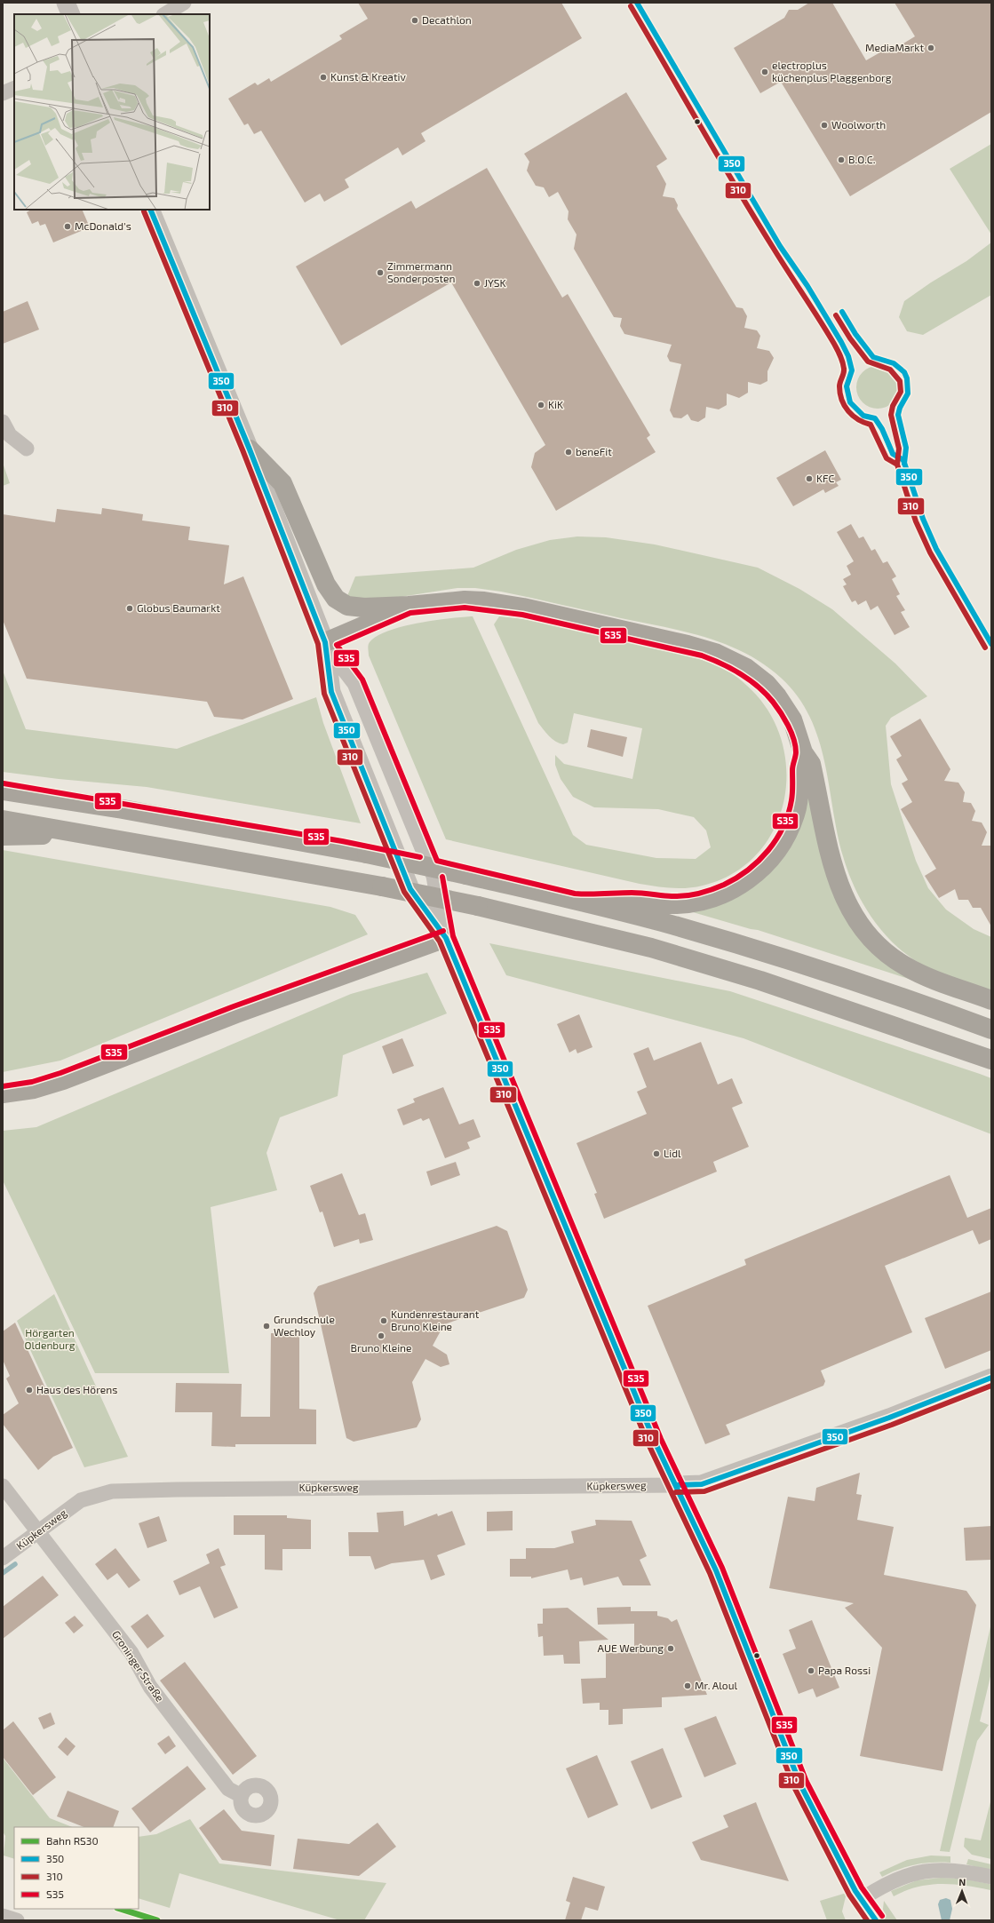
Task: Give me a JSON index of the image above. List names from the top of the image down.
{
  "streets": {
    "street": ["Küpkersweg", "Groninger Straße"]
  },
  "crossings": [
    ["Küpkersweg", "Groninger Straße"]
  ],
  "parks": ["Hörgarten Oldenburg"],
  "places": [
    "Decathlon",
    "MediaMarkt",
    "electroplus küchenplus Plaggenborg",
    "Kunst & Kreativ",
    "Woolworth",
    "B.O.C.",
    "McDonald's",
    "Zimmermann Sonderposten",
    "JYSK",
    "KiK",
    "beneFit",
    "KFC",
    "Globus Baumarkt",
    "Lidl",
    "Kundenrestaurant Bruno Kleine",
    "Grundschule Wechloy",
    "Bruno Kleine",
    "Haus des Hörens",
    "AUE Werbung",
    "Papa Rossi",
    "Mr. Aloul"
  ],
  "lines": [
    "transit line 350",
    "transit line 310",
    "transit line S35",
    "rail line RS30"
  ],
  "legend": [
    "Bahn RS30",
    "350",
    "310",
    "S35"
  ],
  "north": "top"
}
